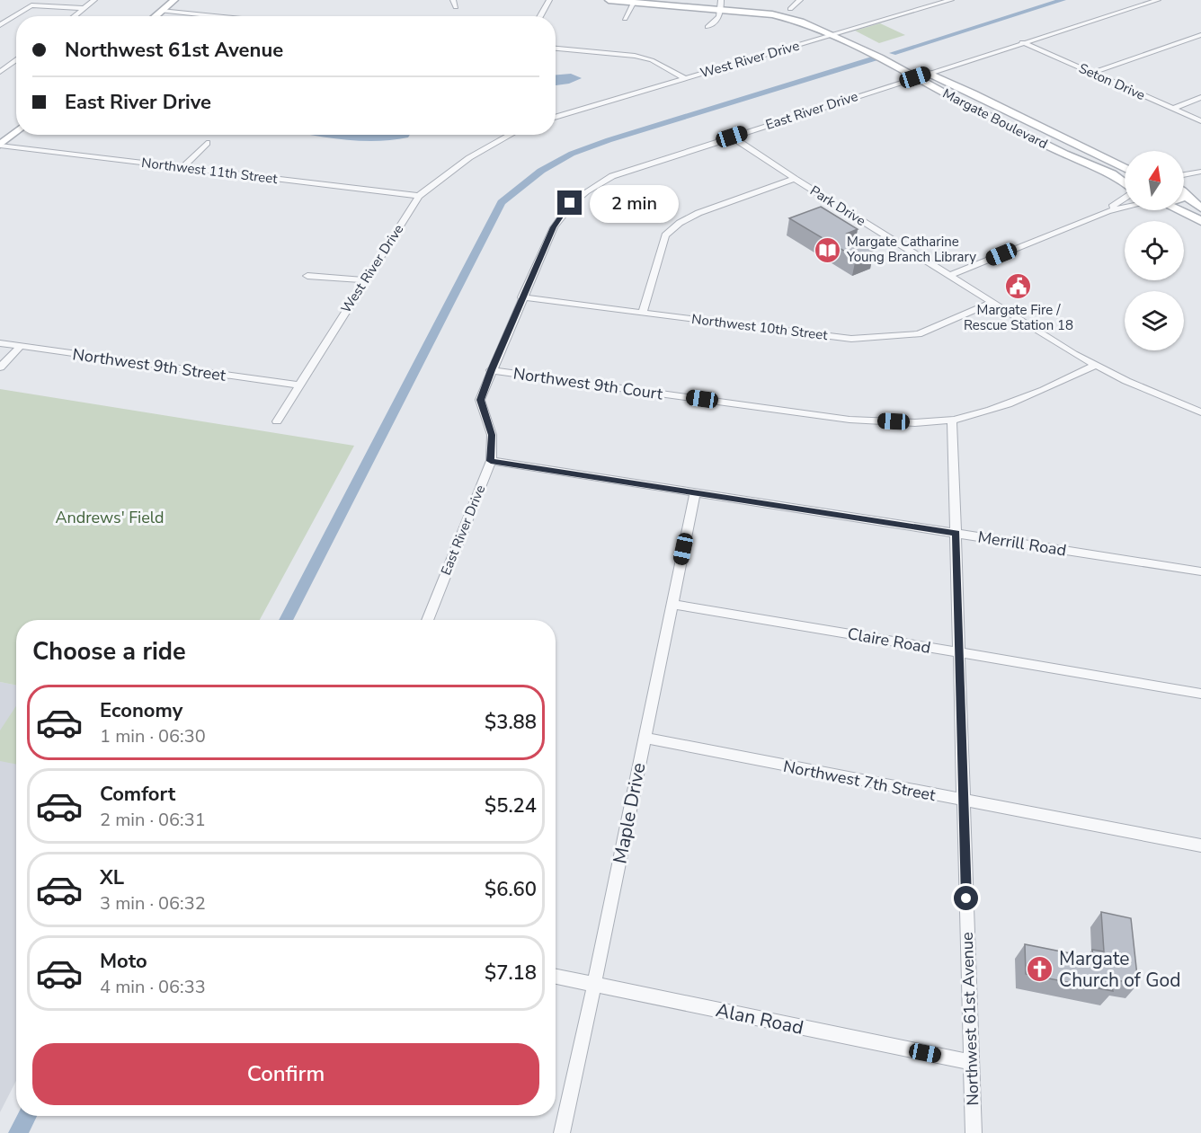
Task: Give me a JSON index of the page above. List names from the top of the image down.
{
  "streets": {
    "street": [
      "West River Drive",
      "Seton Drive",
      "East River Drive",
      "Margate Boulevard",
      "Northwest 11th Street",
      "Park Drive",
      "Northwest 10th Street",
      "Northwest 9th Street",
      "Northwest 9th Court",
      "Merrill Road",
      "Claire Road",
      "Northwest 7th Street",
      "Maple Drive",
      "Alan Road",
      "Northwest 61st Avenue"
    ]
  },
  "crossings": [
    ["West River Drive", "Margate Boulevard"],
    ["West River Drive", "Northwest 11th Street"],
    ["West River Drive", "Northwest 9th Street"],
    ["Seton Drive", "East River Drive"],
    ["East River Drive", "Margate Boulevard"],
    ["East River Drive", "Park Drive"],
    ["East River Drive", "Northwest 10th Street"],
    ["East River Drive", "Northwest 9th Court"],
    ["East River Drive", "Merrill Road"],
    ["Park Drive", "Northwest 10th Street"],
    ["Park Drive", "Northwest 9th Court"],
    ["Northwest 9th Court", "Northwest 61st Avenue"],
    ["Merrill Road", "Maple Drive"],
    ["Merrill Road", "Northwest 61st Avenue"],
    ["Claire Road", "Maple Drive"],
    ["Claire Road", "Northwest 61st Avenue"],
    ["Northwest 7th Street", "Maple Drive"],
    ["Northwest 7th Street", "Northwest 61st Avenue"],
    ["Maple Drive", "Alan Road"],
    ["Alan Road", "Northwest 61st Avenue"]
  ],
  "parks": ["Andrews' Field"],
  "places": {
    "library": ["Margate Catharine Young Branch Library"],
    "public building": ["Margate Fire / Rescue Station 18"],
    "church": ["Margate Church of God"]
  },
  "north": "top",
  "page": {
    "banner": ["Northwest 61st Avenue", "East River Drive"],
    "bubble": "2 min",
    "heading": "Choose a ride",
    "list": [
      {
        "name": "Economy",
        "note": "1 min · 06:30",
        "value": "$3.88"
      },
      {
        "name": "Comfort",
        "note": "2 min · 06:31",
        "value": "$5.24"
      },
      {
        "name": "XL",
        "note": "3 min · 06:32",
        "value": "$6.60"
      },
      {
        "name": "Moto",
        "note": "4 min · 06:33",
        "value": "$7.18"
      }
    ],
    "buttons": "Confirm"
  }
}
